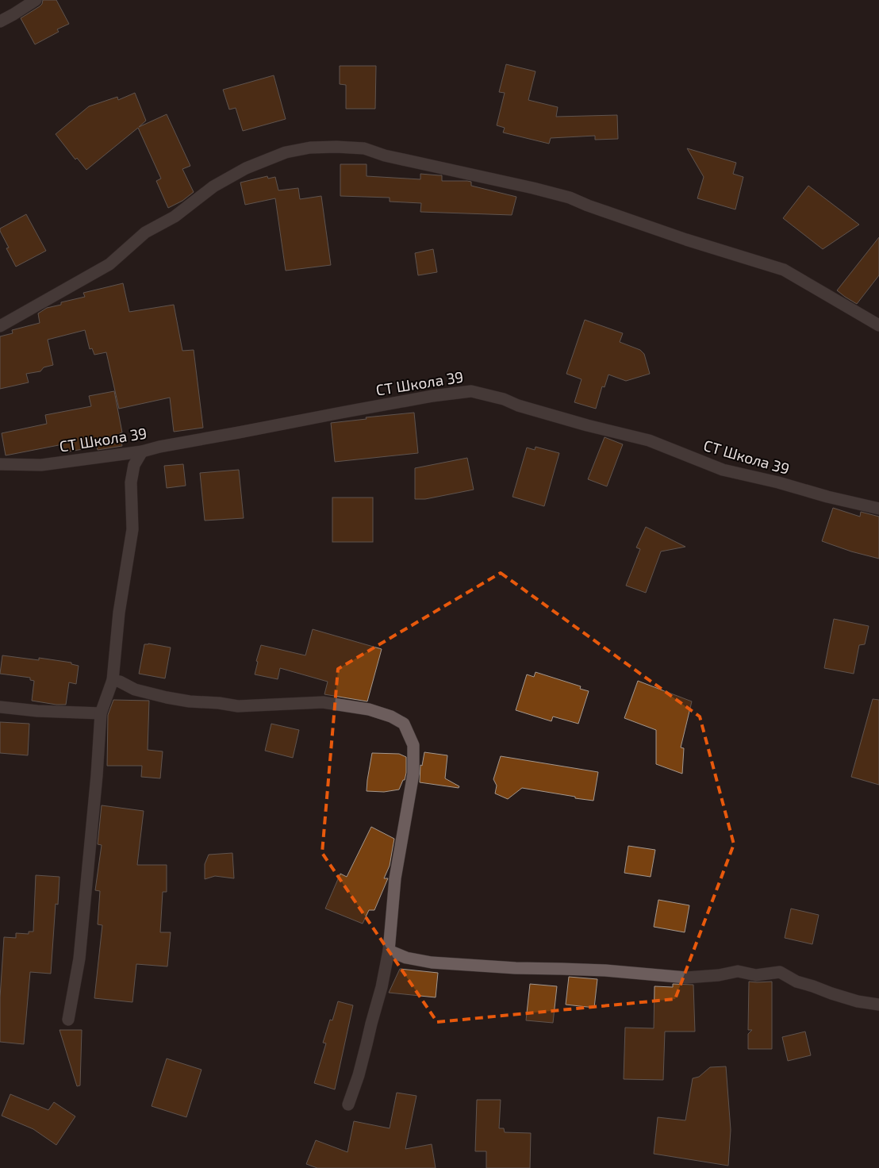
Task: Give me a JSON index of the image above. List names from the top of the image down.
{
  "streets": {
    "street": ["СТ Школа 39"]
  }
}
